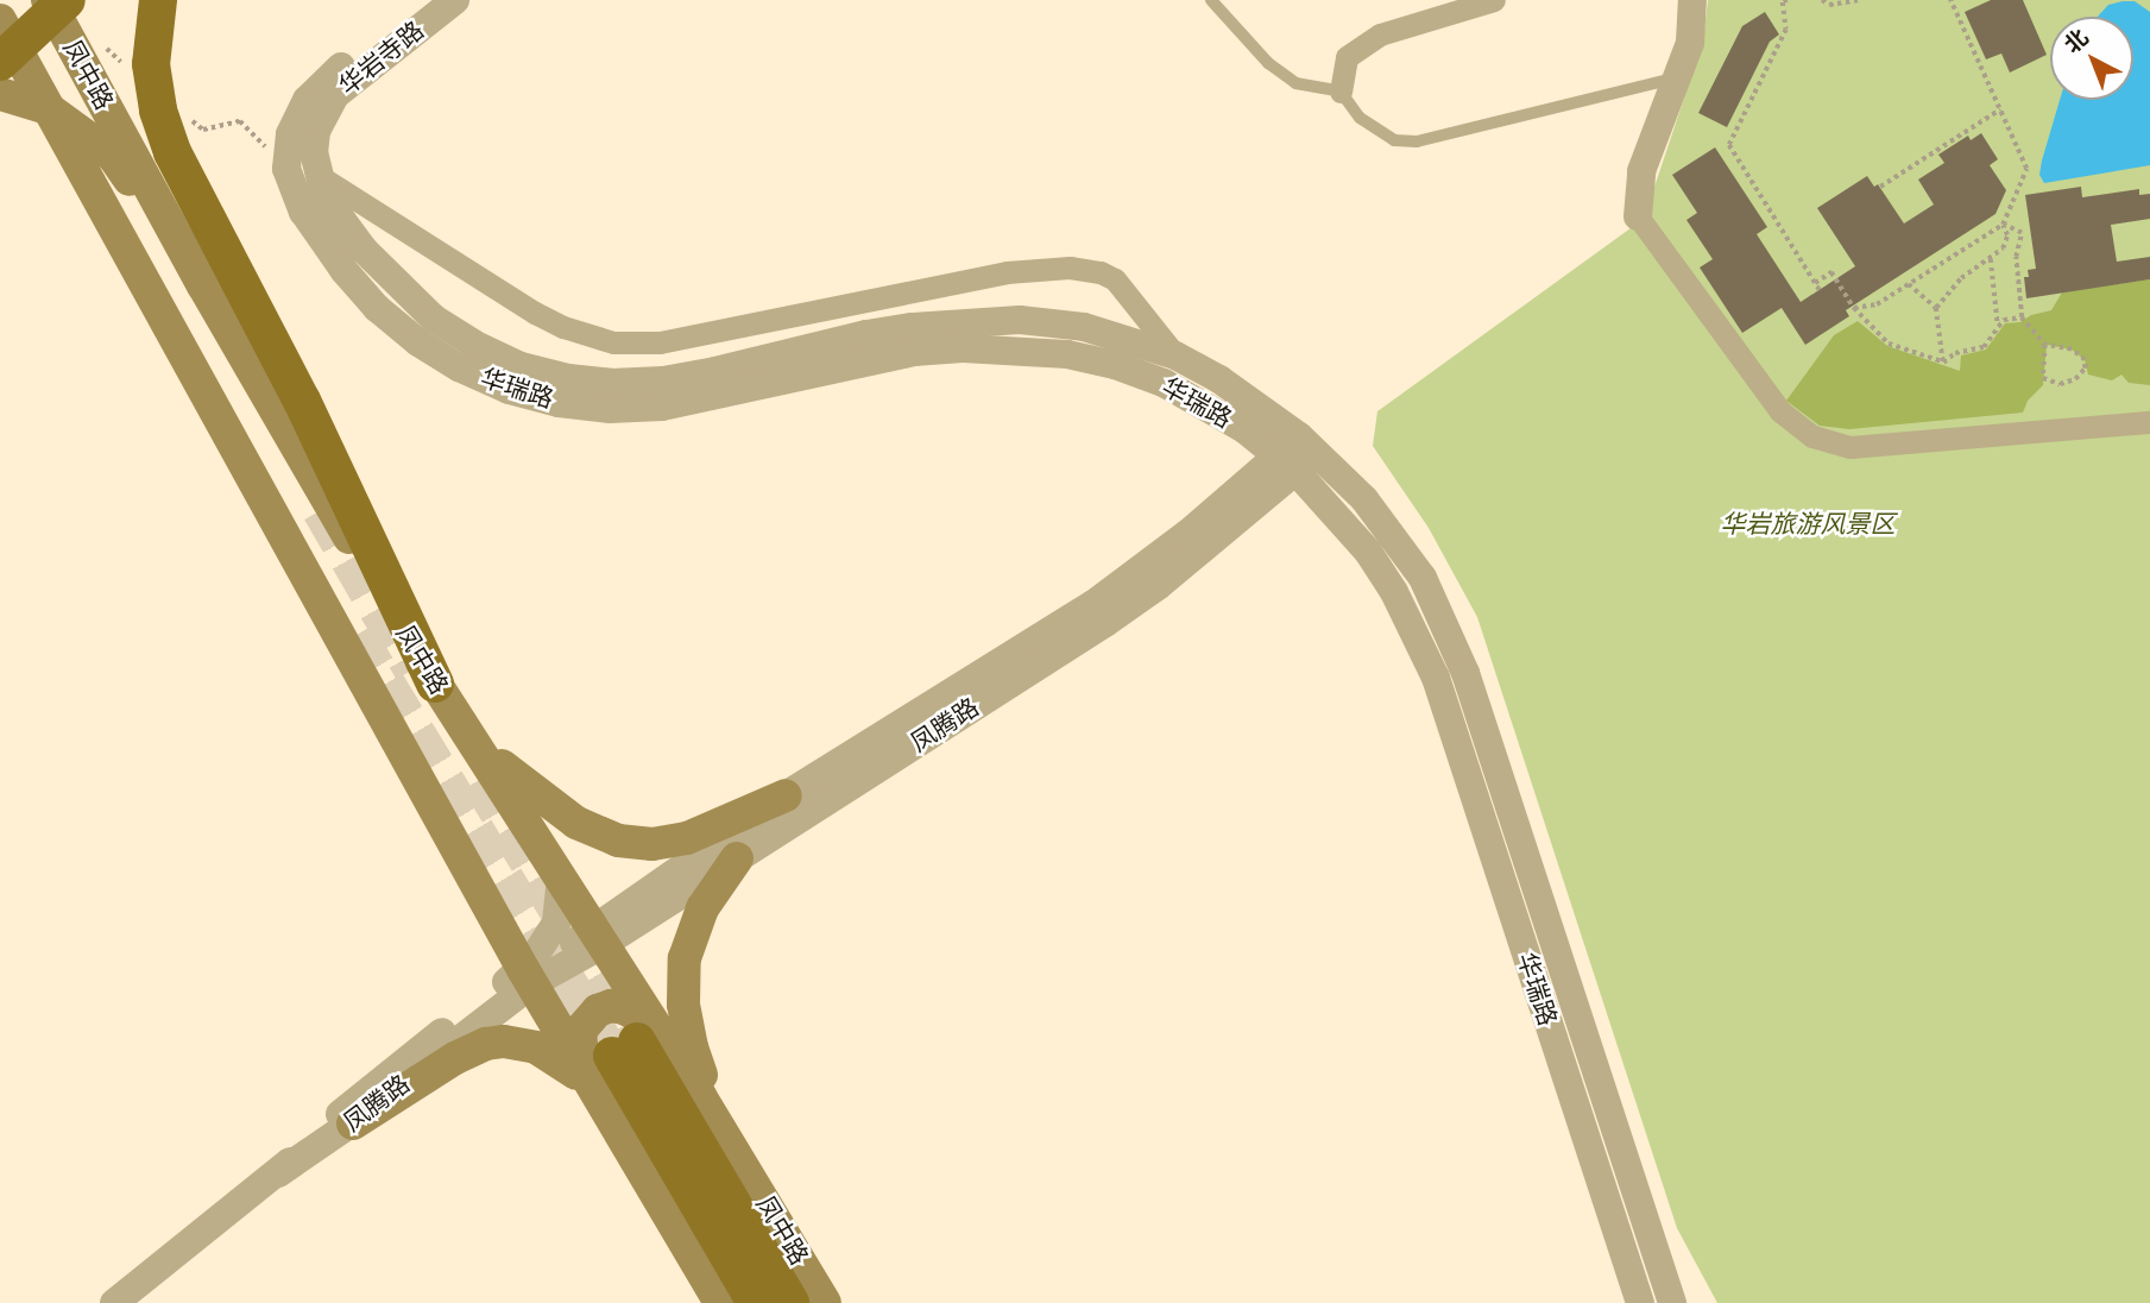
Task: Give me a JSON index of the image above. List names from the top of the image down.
{
  "streets": {
    "main road": ["凤中路"],
    "street": ["华岩寺路", "华瑞路", "凤腾路"]
  },
  "crossings": [
    ["华岩寺路", "华瑞路"],
    ["凤中路", "凤腾路"],
    ["华瑞路", "凤腾路"]
  ],
  "parks": ["华岩旅游风景区"],
  "north": "top left"
}
